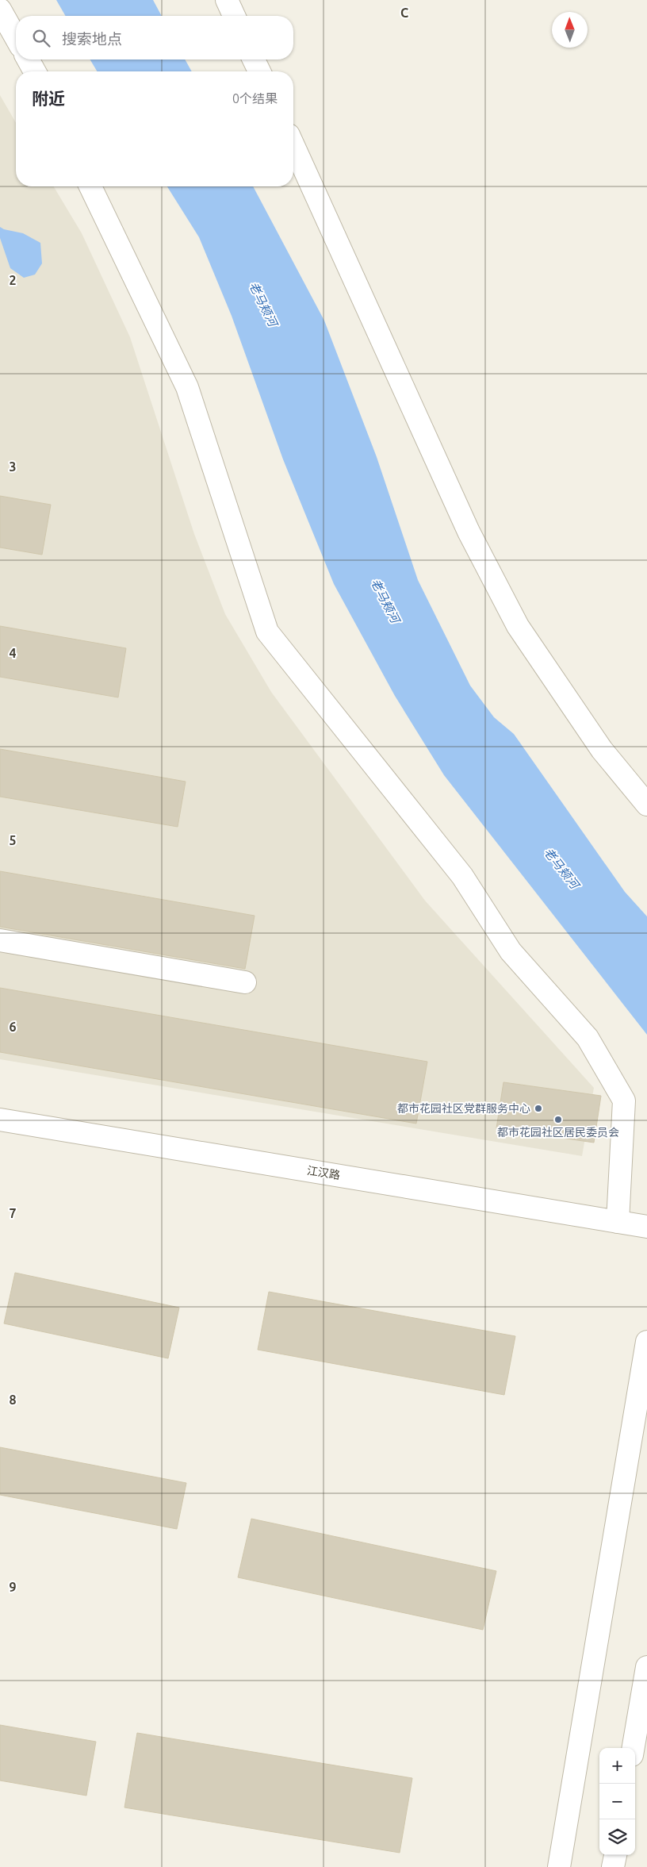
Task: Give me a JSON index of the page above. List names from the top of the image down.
{
  "streets": {
    "street": ["江汉路"]
  },
  "water": ["老马颊河"],
  "places": ["都市花园社区党群服务中心", "都市花园社区居民委员会"],
  "north": "top",
  "page": {
    "search": "搜索地点",
    "heading": ["附近", "0个结果"],
    "map_buttons": ["+", "−"]
  },
  "grid": {
    "columns": ["C"],
    "rows": [
      "2",
      "3",
      "4",
      "5",
      "6",
      "7",
      "8",
      "9"
    ]
  }
}
